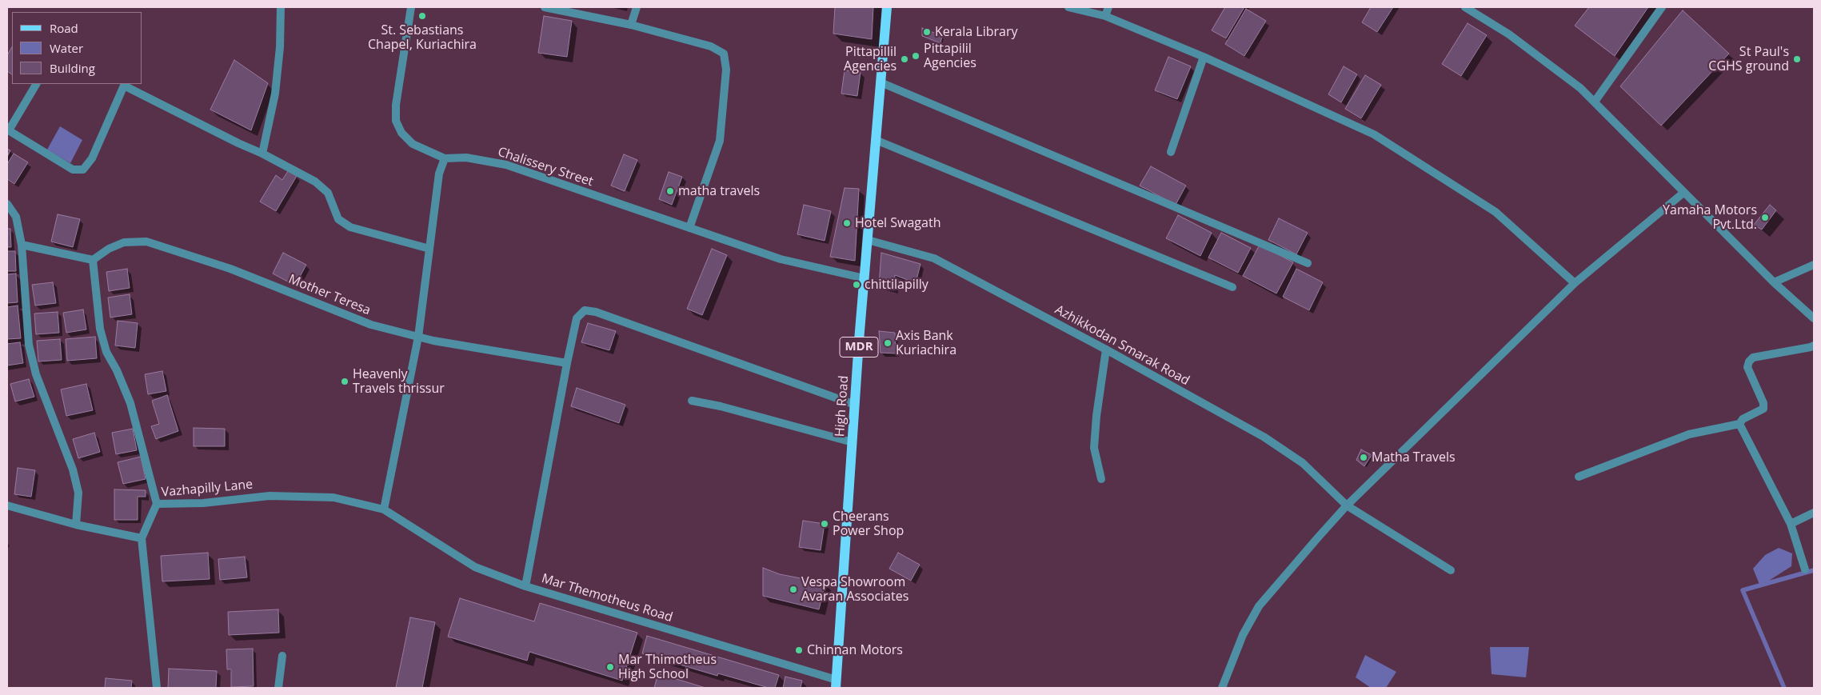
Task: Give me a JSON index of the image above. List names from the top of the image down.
{
  "streets": {
    "main road": ["MDR", "High Road"],
    "street": [
      "Chalissery Street",
      "Mother Teresa",
      "Azhikkodan Smarak Road",
      "Vazhapilly Lane",
      "Mar Themotheus Road"
    ]
  },
  "crossings": [
    ["Chalissery Street", "High Road"],
    ["Azhikkodan Smarak Road", "High Road"],
    ["High Road", "Mar Themotheus Road"],
    ["Vazhapilly Lane", "Mar Themotheus Road"]
  ],
  "places": [
    "St. Sebastians Chapel, Kuriachira",
    "Kerala Library",
    "Pittapilil Agencies",
    "Pittapillil Agencies",
    "St Paul's CGHS ground",
    "matha travels",
    "Yamaha Motors Pvt.Ltd.",
    "Hotel Swagath",
    "chittilapilly",
    "Axis Bank Kuriachira",
    "Heavenly Travels thrissur",
    "Matha Travels",
    "Cheerans Power Shop",
    "Vespa Showroom Avaran Associates",
    "Chinnan Motors",
    "Mar Thimotheus High School"
  ],
  "legend": ["Road", "Water", "Building"]
}
